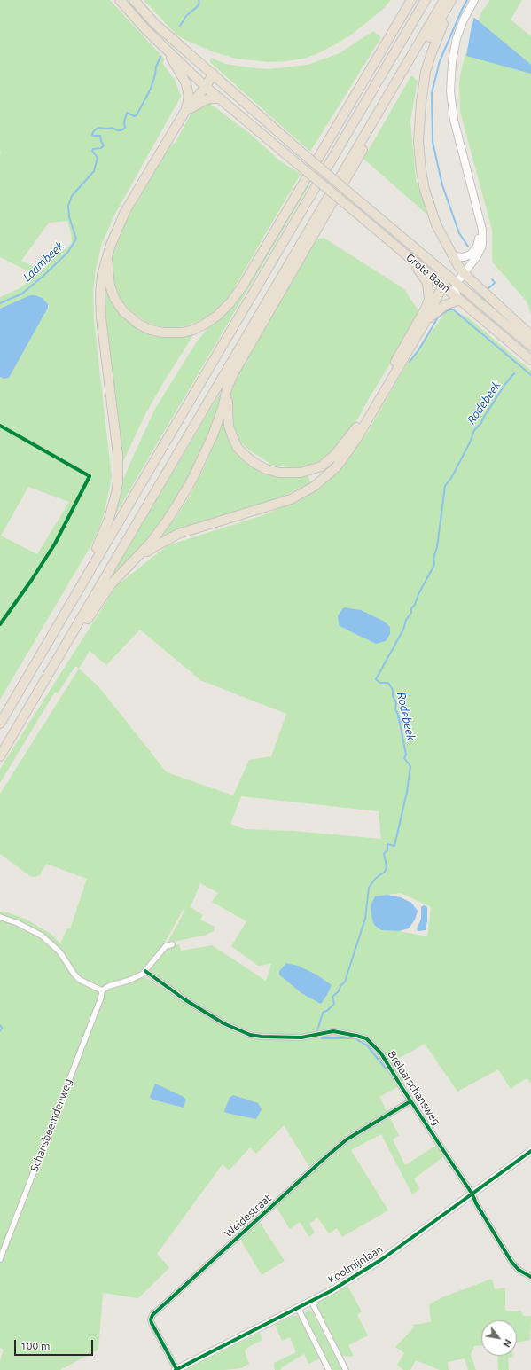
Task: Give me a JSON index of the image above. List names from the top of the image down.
{
  "streets": {
    "highway": ["Grote Baan"],
    "street": [
      "Brelaarschansweg",
      "Schansbeemdenweg",
      "Weidestraat",
      "Koolmijnlaan"
    ]
  },
  "crossings": [
    ["Brelaarschansweg", "Weidestraat"],
    ["Brelaarschansweg", "Koolmijnlaan"],
    ["Weidestraat", "Koolmijnlaan"]
  ],
  "water": ["Laambeek", "Rodebeek"],
  "scale_bar": "100 m",
  "north": "bottom right"
}
